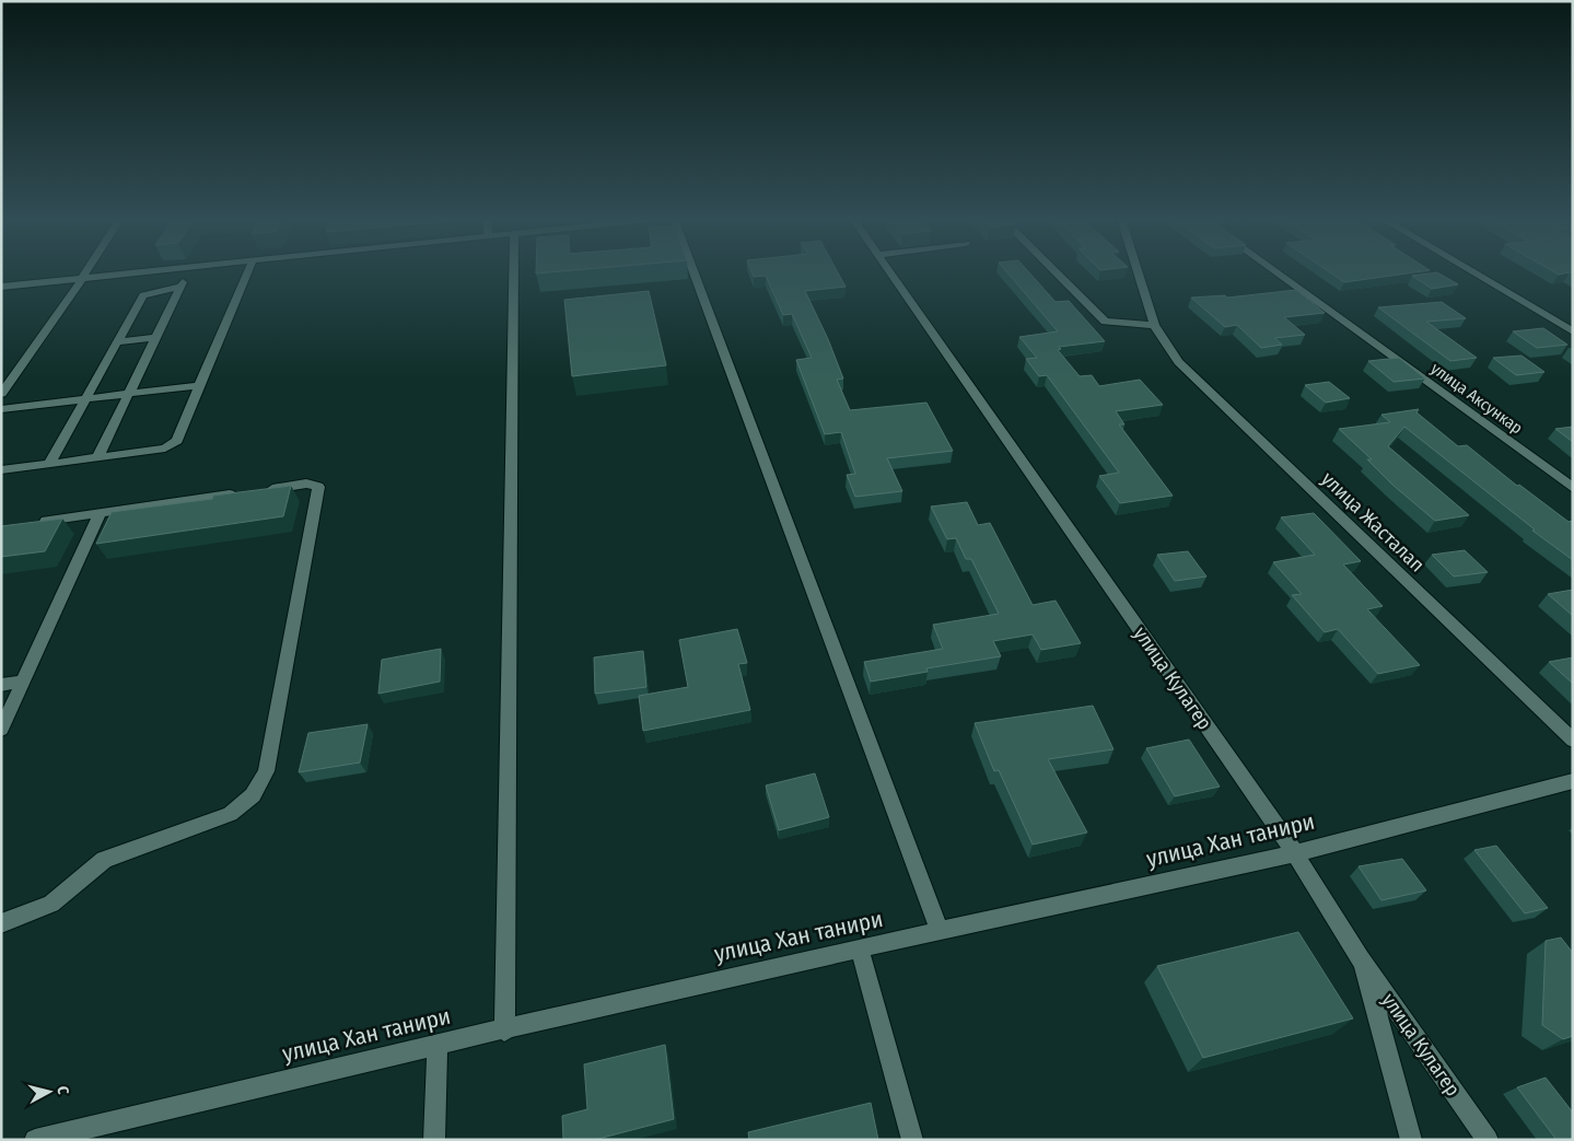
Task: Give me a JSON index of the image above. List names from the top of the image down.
{
  "streets": {
    "street": [
      "улица Аксункар",
      "улица Жасталап",
      "улица Кулагер",
      "улица Хан танири"
    ]
  },
  "crossings": [
    ["улица Кулагер", "улица Хан танири"]
  ],
  "north": "right"
}
